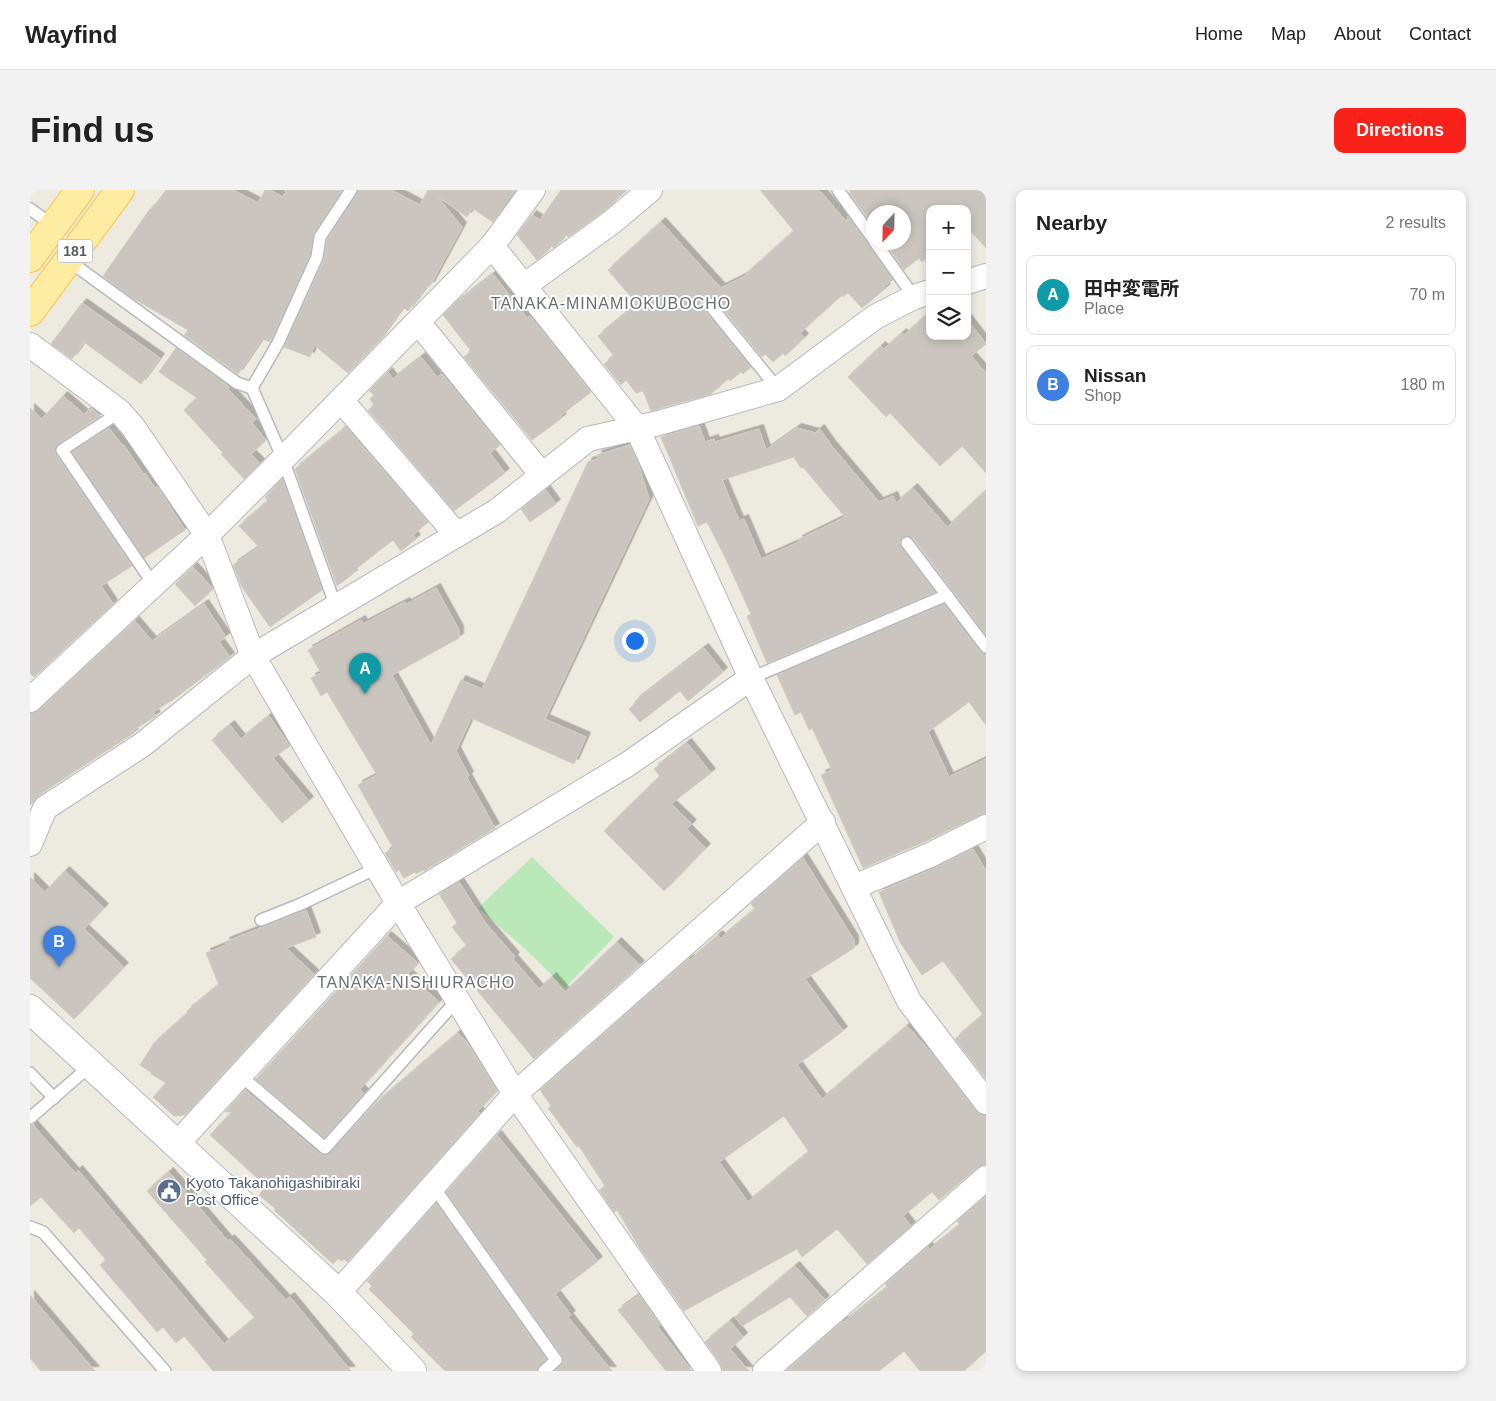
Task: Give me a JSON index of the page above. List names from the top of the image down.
{
  "streets": {
    "main road": ["181"]
  },
  "districts": ["TANAKA-MINAMIOKUBOCHO", "TANAKA-NISHIURACHO"],
  "places": {
    "public building": ["Kyoto Takanohigashibiraki Post Office"]
  },
  "north": "bottom",
  "page": {
    "header": "Wayfind",
    "nav": [
      "Home",
      "Map",
      "About",
      "Contact"
    ],
    "buttons": "Directions",
    "title": "Find us",
    "heading": ["Nearby", "2 results"],
    "map_buttons": ["+", "−"],
    "list": [
      {
        "mark": "A",
        "name": "田中変電所",
        "note": "Place",
        "value": "70 m"
      },
      {
        "mark": "B",
        "name": "Nissan",
        "note": "Shop",
        "value": "180 m"
      }
    ],
    "pins": ["A", "B"]
  }
}
